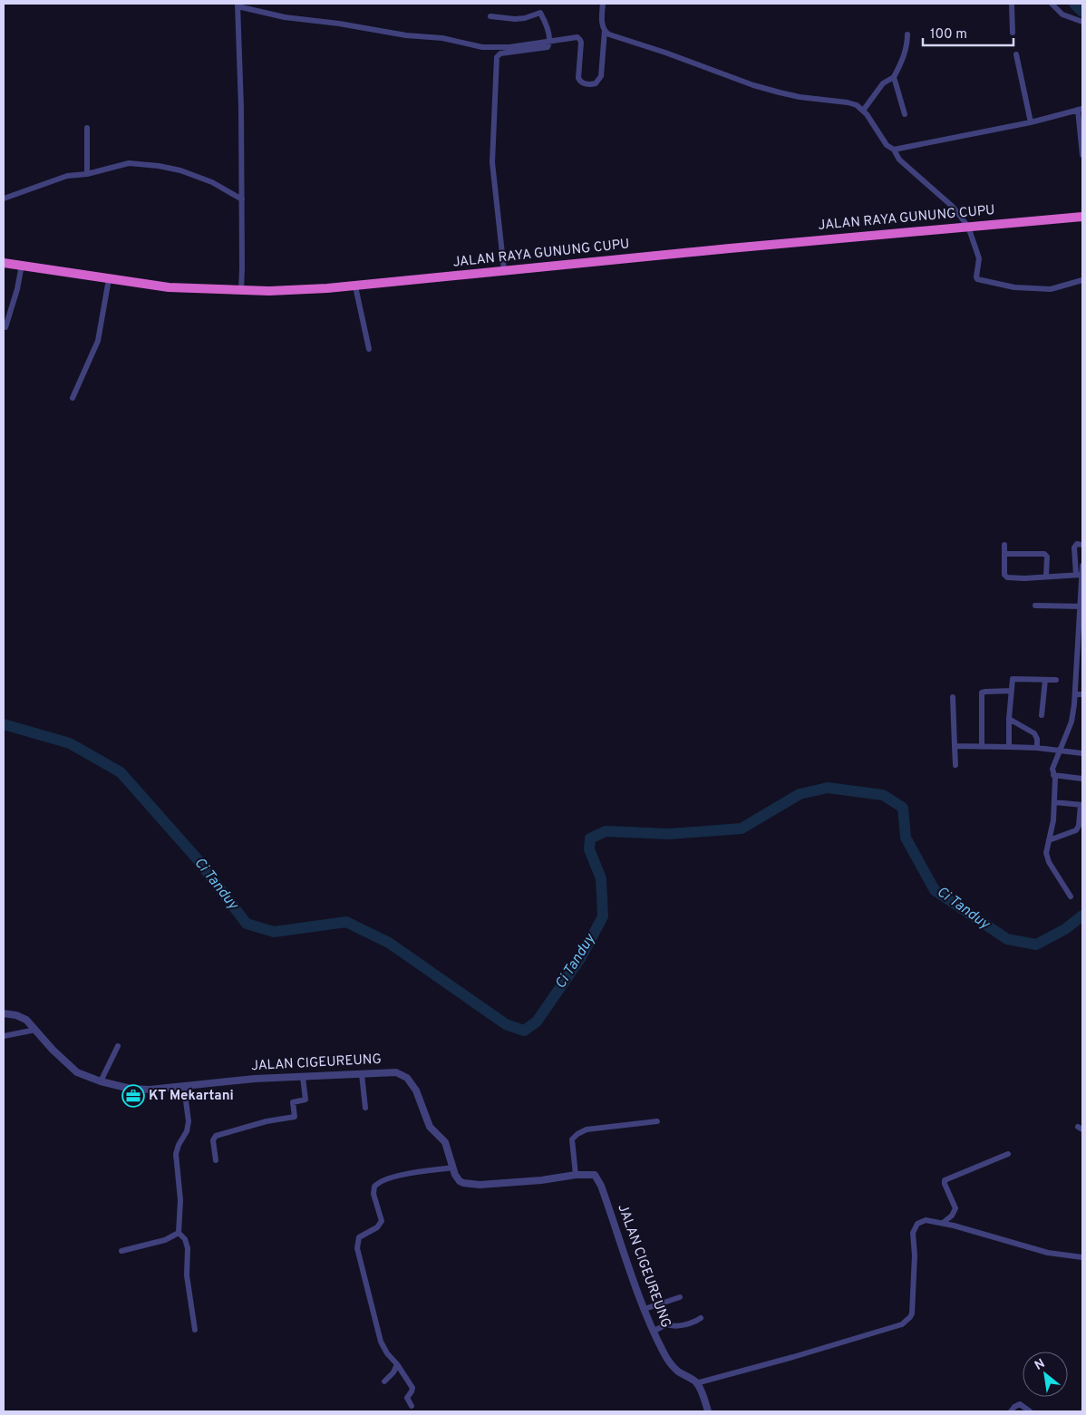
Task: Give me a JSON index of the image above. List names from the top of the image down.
{
  "streets": {
    "highway": ["JALAN RAYA GUNUNG CUPU"],
    "street": ["JALAN CIGEUREUNG"]
  },
  "water": ["Ci Tanduy"],
  "places": {
    "office": ["KT Mekartani"]
  },
  "scale_bar": "100 m",
  "north": "top left"
}
